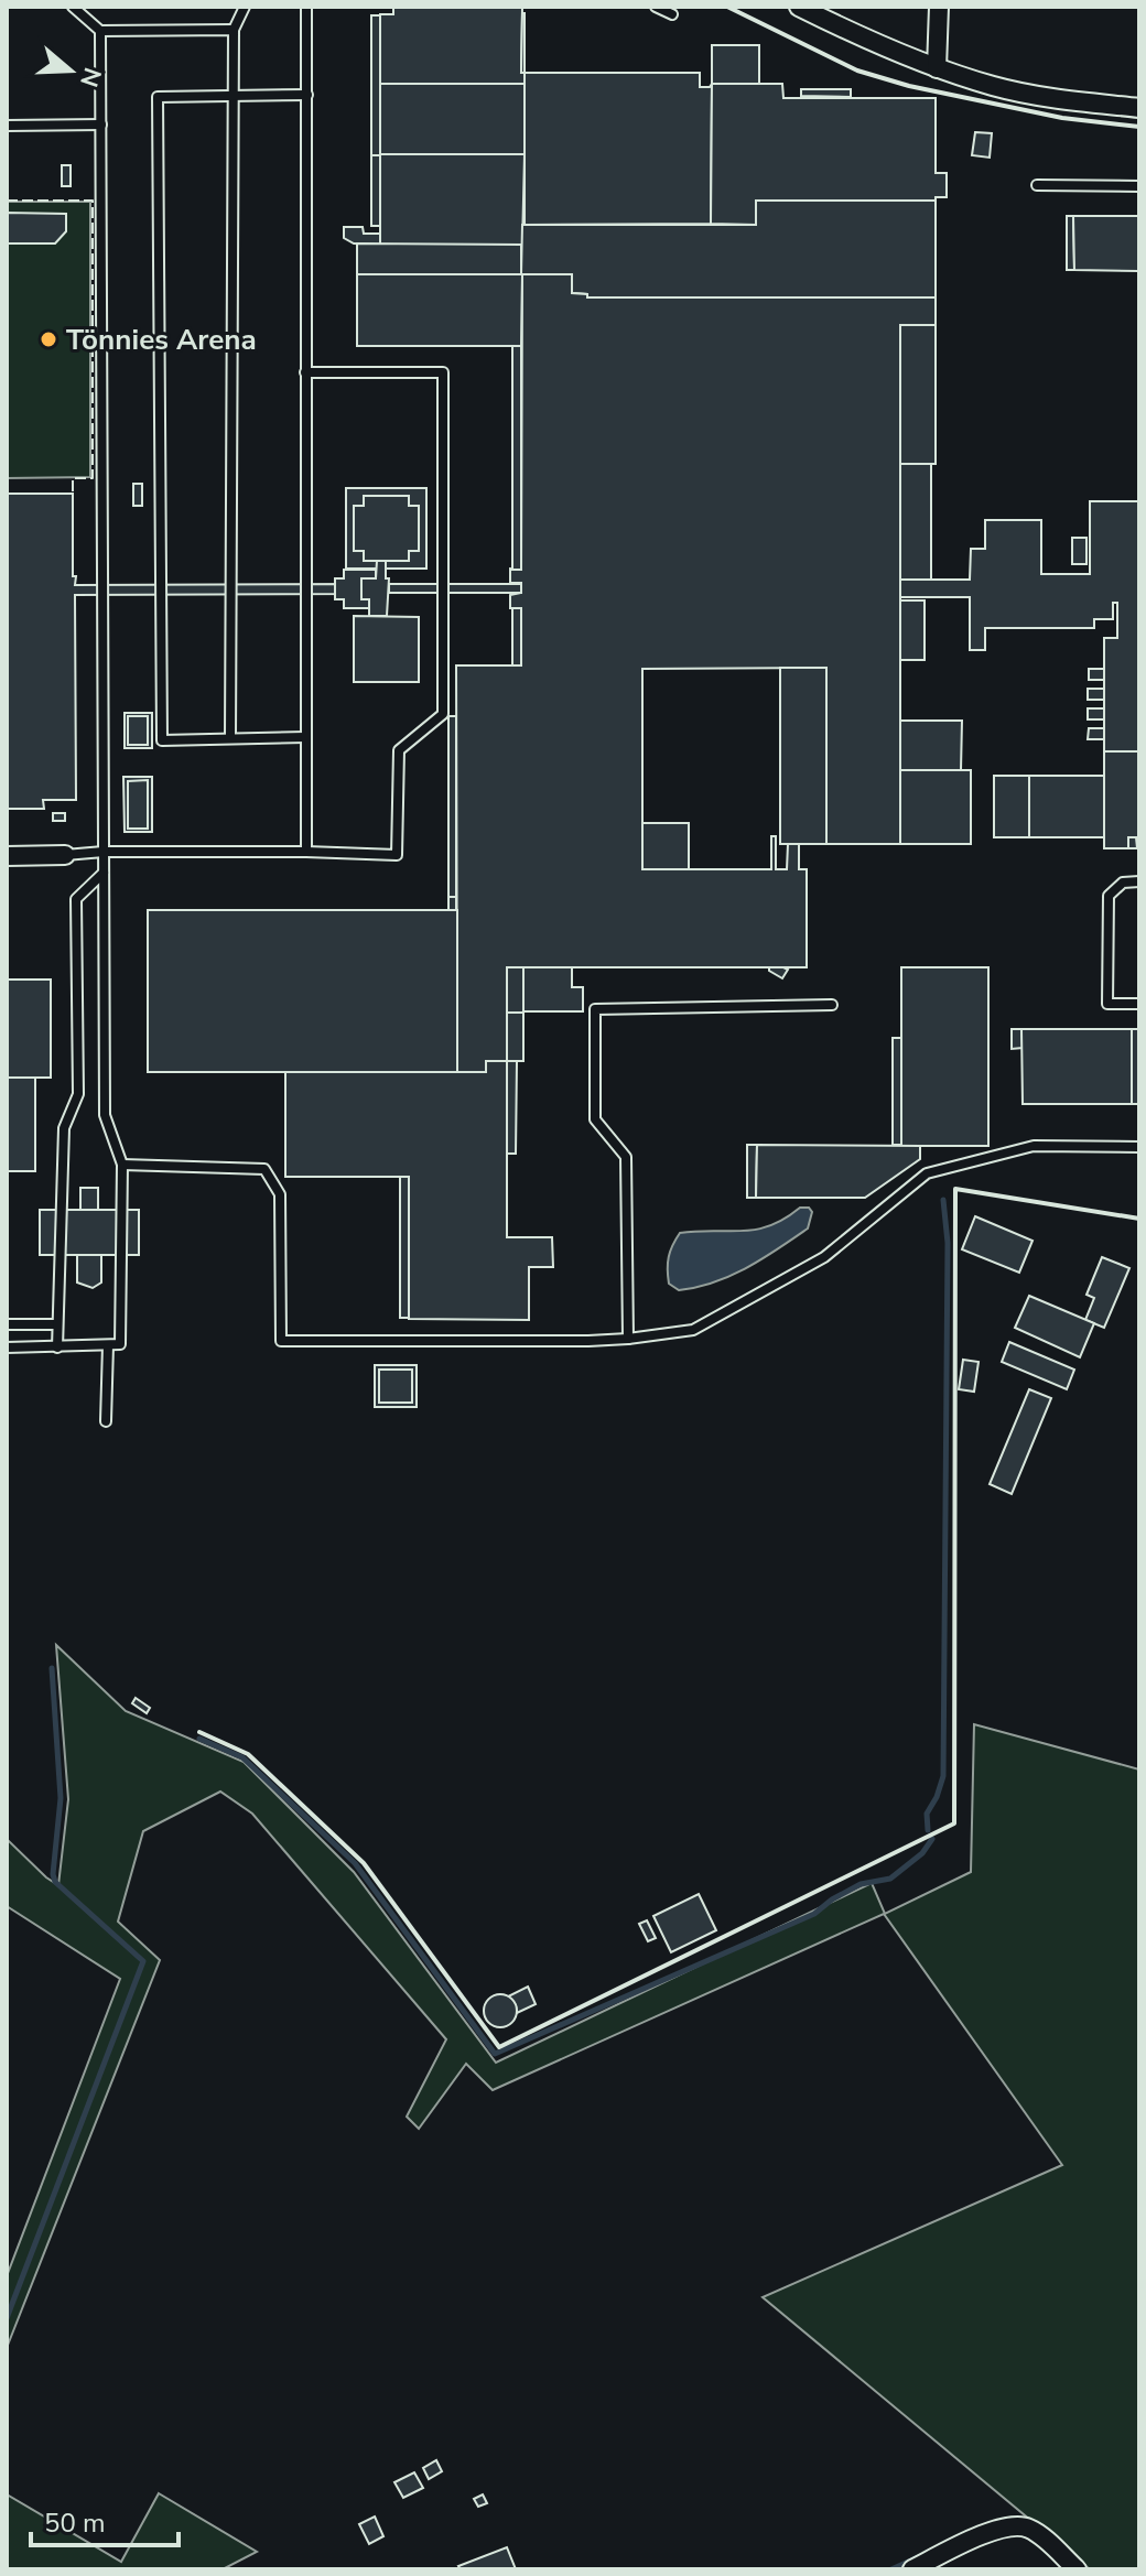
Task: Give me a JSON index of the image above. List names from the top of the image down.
{
  "places": ["Tönnies Arena"],
  "scale_bar": "50 m",
  "north": "right"
}
